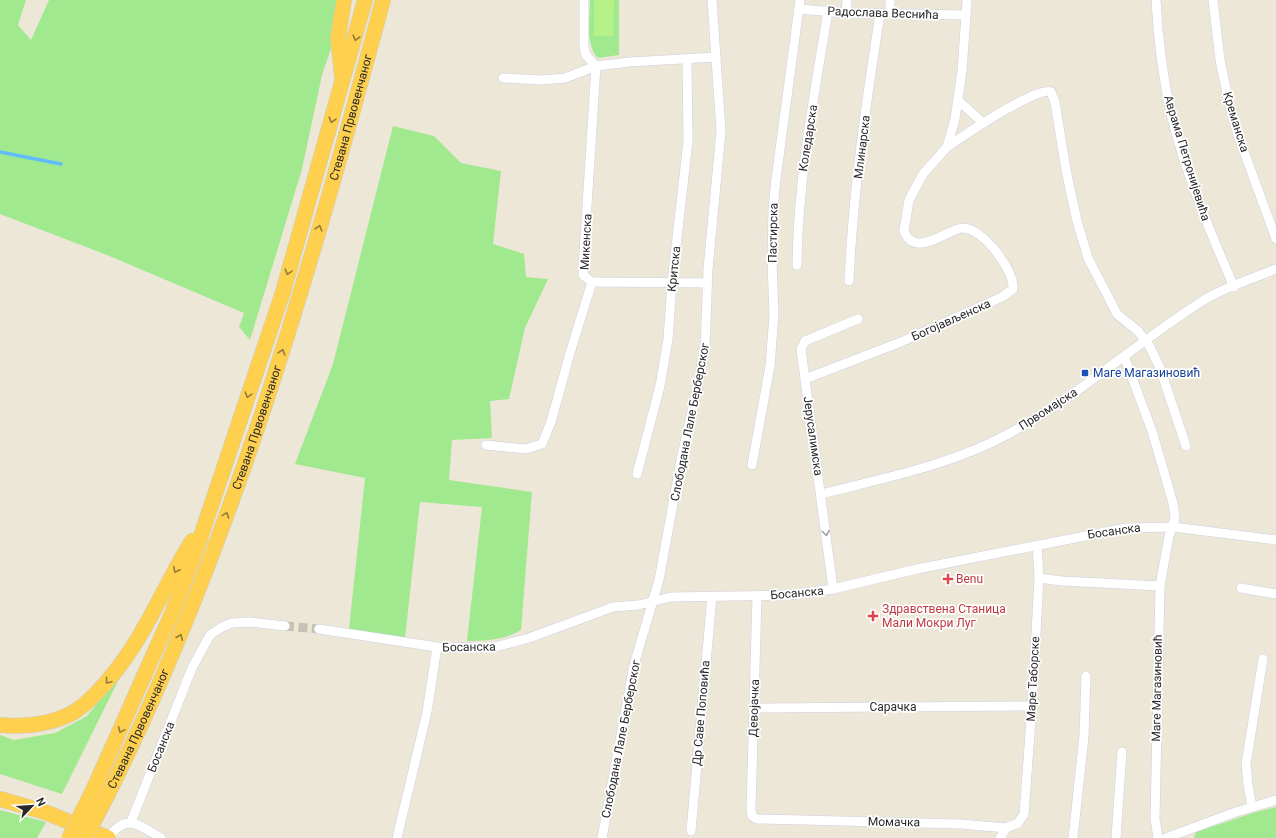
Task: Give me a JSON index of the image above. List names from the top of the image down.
{
  "streets": {
    "highway": ["Стевана Првовенчаног"],
    "street": [
      "Радослава Веснића",
      "Креманска",
      "Коледарска",
      "Млинарска",
      "Аврама Петронијевића",
      "Пастирска",
      "Микенска",
      "Критска",
      "Богојављенска",
      "Првомајска",
      "Слободана Лале Берберског",
      "Јерусалимска",
      "Босанска",
      "Маре Таборске",
      "Маге Магазиновић",
      "Сарачка",
      "Девојачка",
      "Др Саве Поповића",
      "Момачка"
    ]
  },
  "crossings": [
    ["Радослава Веснића", "Коледарска"],
    ["Радослава Веснића", "Млинарска"],
    ["Радослава Веснића", "Пастирска"],
    ["Аврама Петронијевића", "Првомајска"],
    ["Богојављенска", "Јерусалимска"],
    ["Првомајска", "Јерусалимска"],
    ["Првомајска", "Маге Магазиновић"],
    ["Слободана Лале Берберског", "Босанска"],
    ["Јерусалимска", "Босанска"],
    ["Босанска", "Маре Таборске"],
    ["Босанска", "Маге Магазиновић"],
    ["Босанска", "Девојачка"],
    ["Босанска", "Др Саве Поповића"],
    ["Маре Таборске", "Сарачка"],
    ["Маре Таборске", "Момачка"],
    ["Сарачка", "Девојачка"],
    ["Девојачка", "Момачка"]
  ],
  "places": {
    "transit": ["Маге Магазиновић"],
    "health": ["Benu", "Здравствена Станица Мали Мокри Луг"]
  },
  "north": "top right"
}
